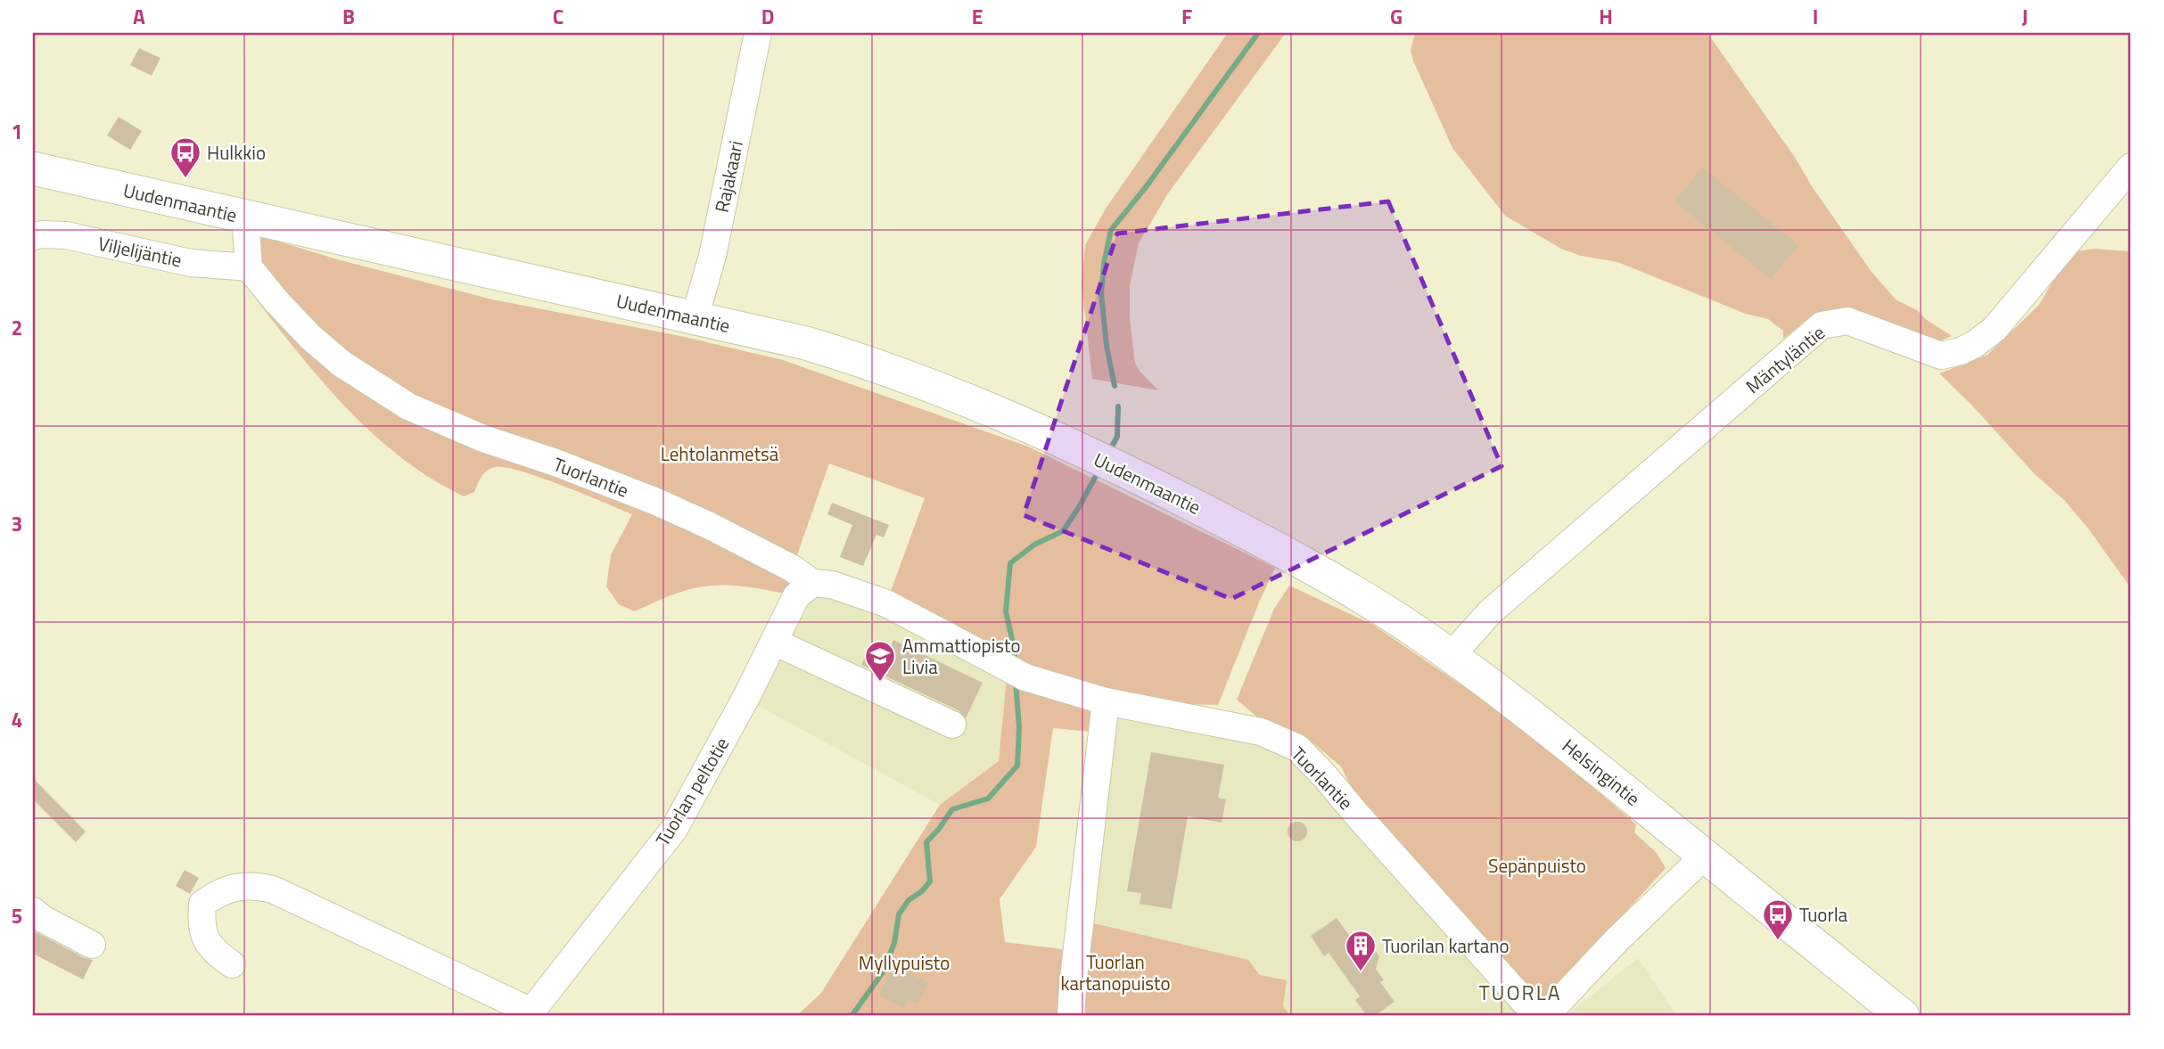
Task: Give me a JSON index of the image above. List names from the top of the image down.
{
  "streets": {
    "main road": ["Uudenmaantie", "Helsingintie"],
    "street": [
      "Rajakaari",
      "Viljelijäntie",
      "Mäntyläntie",
      "Tuorlantie",
      "Tuorlan peltotie"
    ]
  },
  "crossings": [
    ["Rajakaari", "Uudenmaantie"],
    ["Uudenmaantie", "Helsingintie"],
    ["Viljelijäntie", "Tuorlantie"],
    ["Mäntyläntie", "Helsingintie"],
    ["Tuorlantie", "Tuorlan peltotie"]
  ],
  "districts": ["TUORLA"],
  "parks": [
    "Lehtolanmetsä",
    "Sepänpuisto",
    "Tuorlan kartanopuisto",
    "Myllypuisto"
  ],
  "places": {
    "bus stop": ["Hulkkio", "Tuorla"],
    "school or university": ["Ammattiopisto Livia"],
    "building": ["Tuorilan kartano"]
  },
  "grid": {
    "columns": [
      "A",
      "B",
      "C",
      "D",
      "E",
      "F",
      "G",
      "H",
      "I",
      "J"
    ],
    "rows": [
      "1",
      "2",
      "3",
      "4",
      "5"
    ]
  }
}
